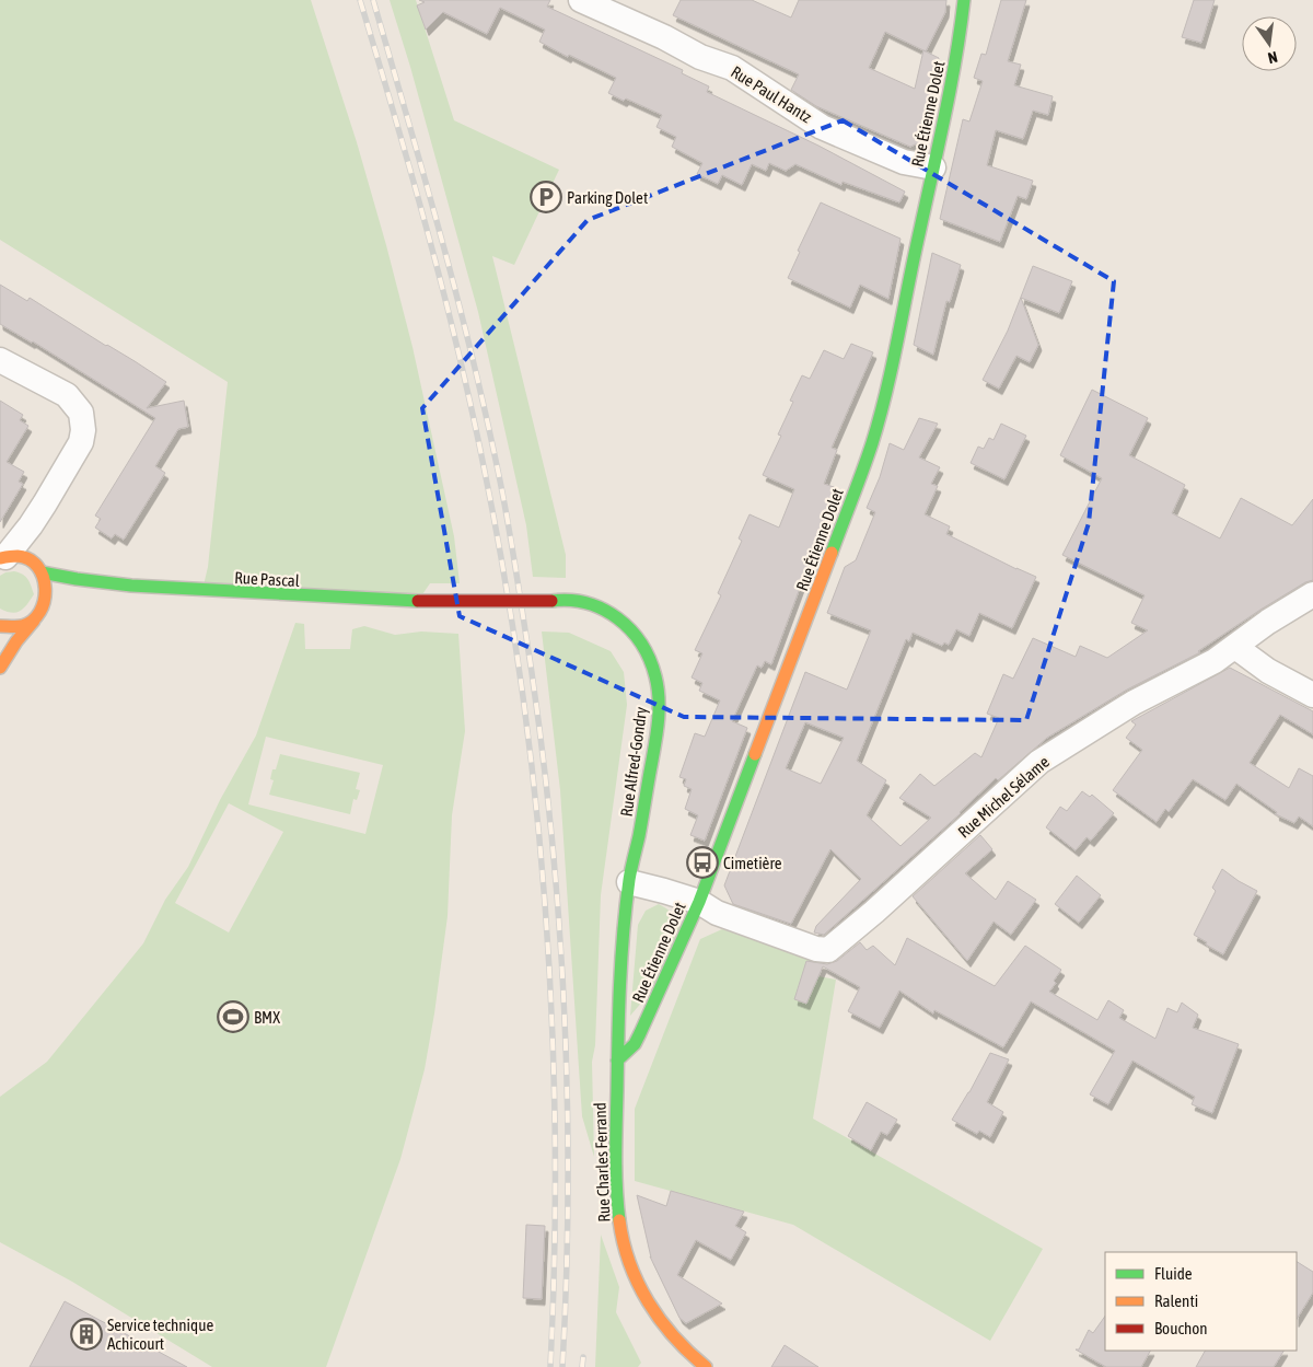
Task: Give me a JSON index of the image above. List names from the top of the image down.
{
  "streets": {
    "street": [
      "Rue Paul Hantz",
      "Rue Étienne Dolet",
      "Rue Pascal",
      "Rue Alfred-Gondry",
      "Rue Michel Sélame",
      "Rue Charles Ferrand"
    ]
  },
  "crossings": [
    ["Rue Paul Hantz", "Rue Étienne Dolet"],
    ["Rue Étienne Dolet", "Rue Alfred-Gondry"],
    ["Rue Étienne Dolet", "Rue Michel Sélame"],
    ["Rue Étienne Dolet", "Rue Charles Ferrand"],
    ["Rue Pascal", "Rue Alfred-Gondry"],
    ["Rue Alfred-Gondry", "Rue Charles Ferrand"]
  ],
  "places": {
    "parking": ["Parking Dolet"],
    "bus stop": ["Cimetière"],
    "sports": ["BMX"],
    "building": ["Service technique Achicourt"]
  },
  "legend": ["Fluide", "Ralenti", "Bouchon"],
  "north": "bottom"
}
